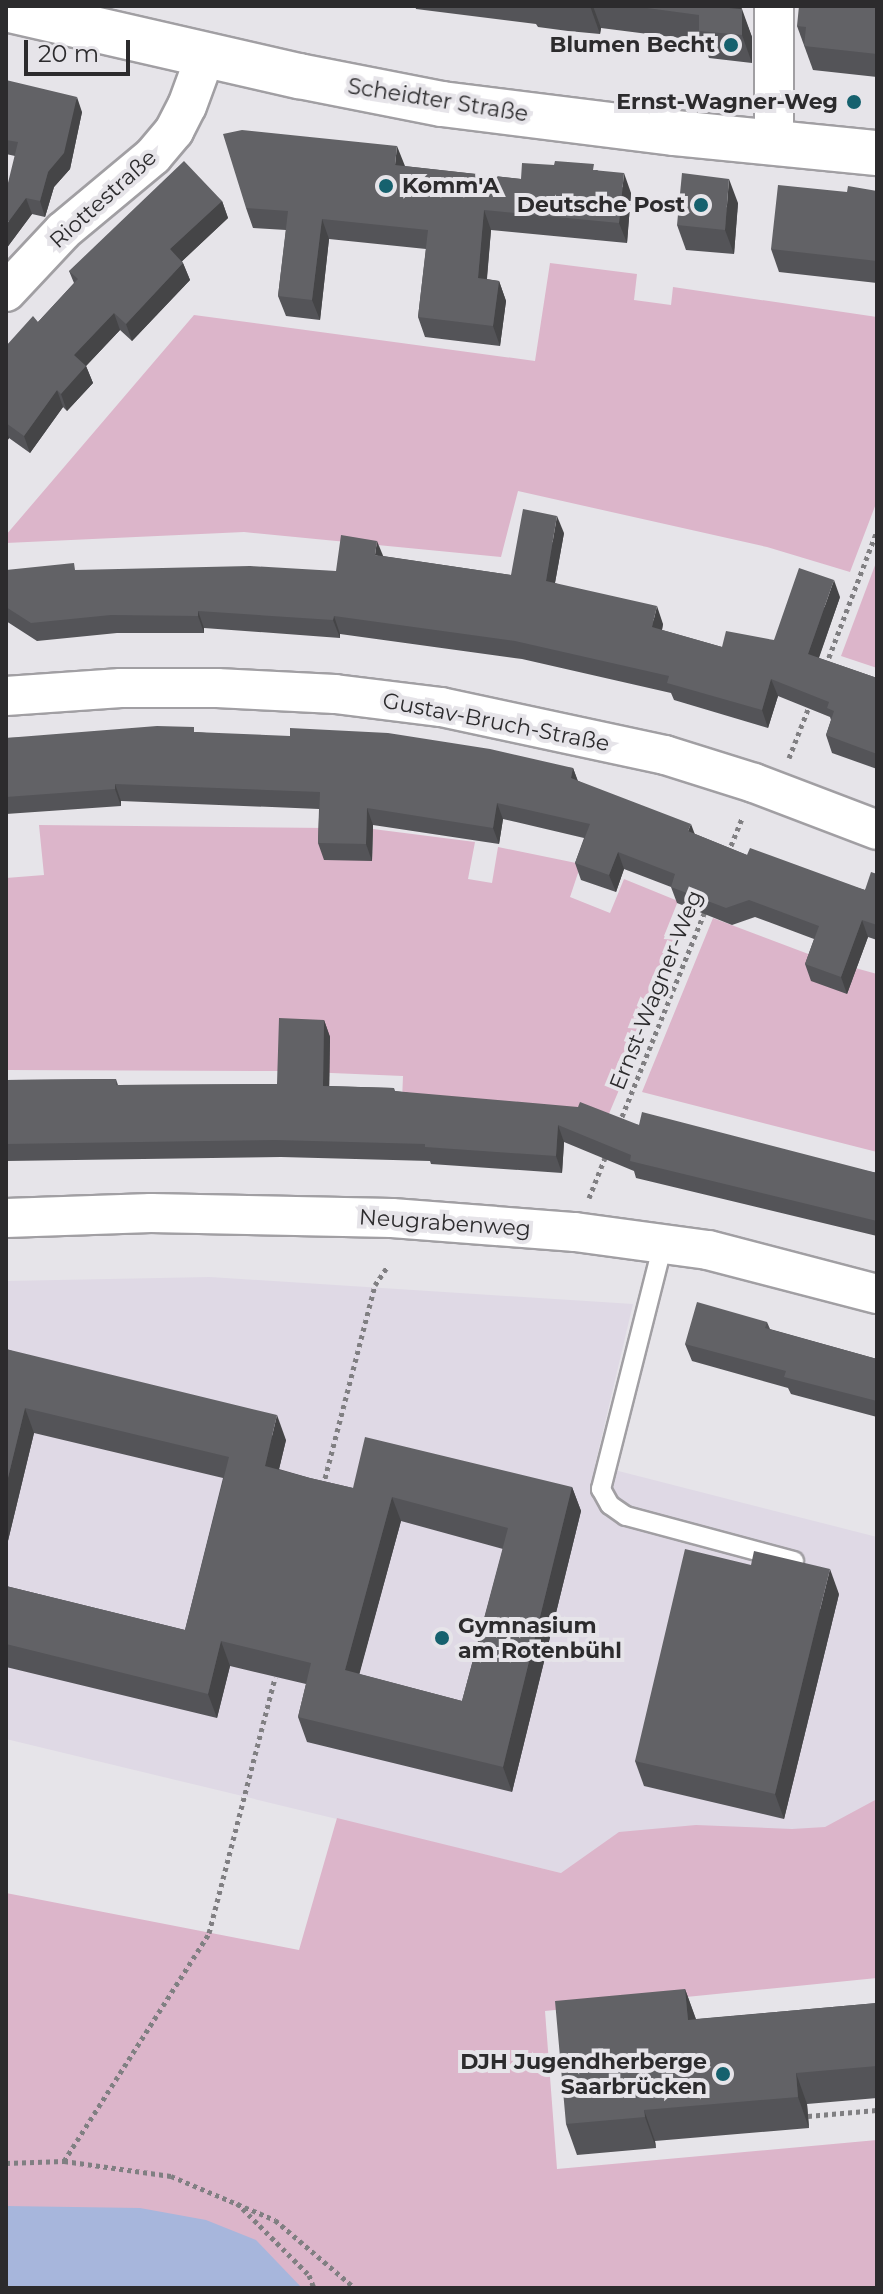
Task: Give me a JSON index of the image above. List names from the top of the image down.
{
  "streets": {
    "main road": ["Scheidter Straße"],
    "street": ["Riottestraße", "Gustav-Bruch-Straße", "Neugrabenweg"],
    "path": ["Ernst-Wagner-Weg"]
  },
  "crossings": [
    ["Scheidter Straße", "Riottestraße"]
  ],
  "places": [
    "Blumen Becht",
    "Ernst-Wagner-Weg",
    "Komm'A",
    "Deutsche Post",
    "Gymnasium am Rotenbühl",
    "DJH Jugendherberge Saarbrücken"
  ],
  "scale_bar": "20 m"
}
